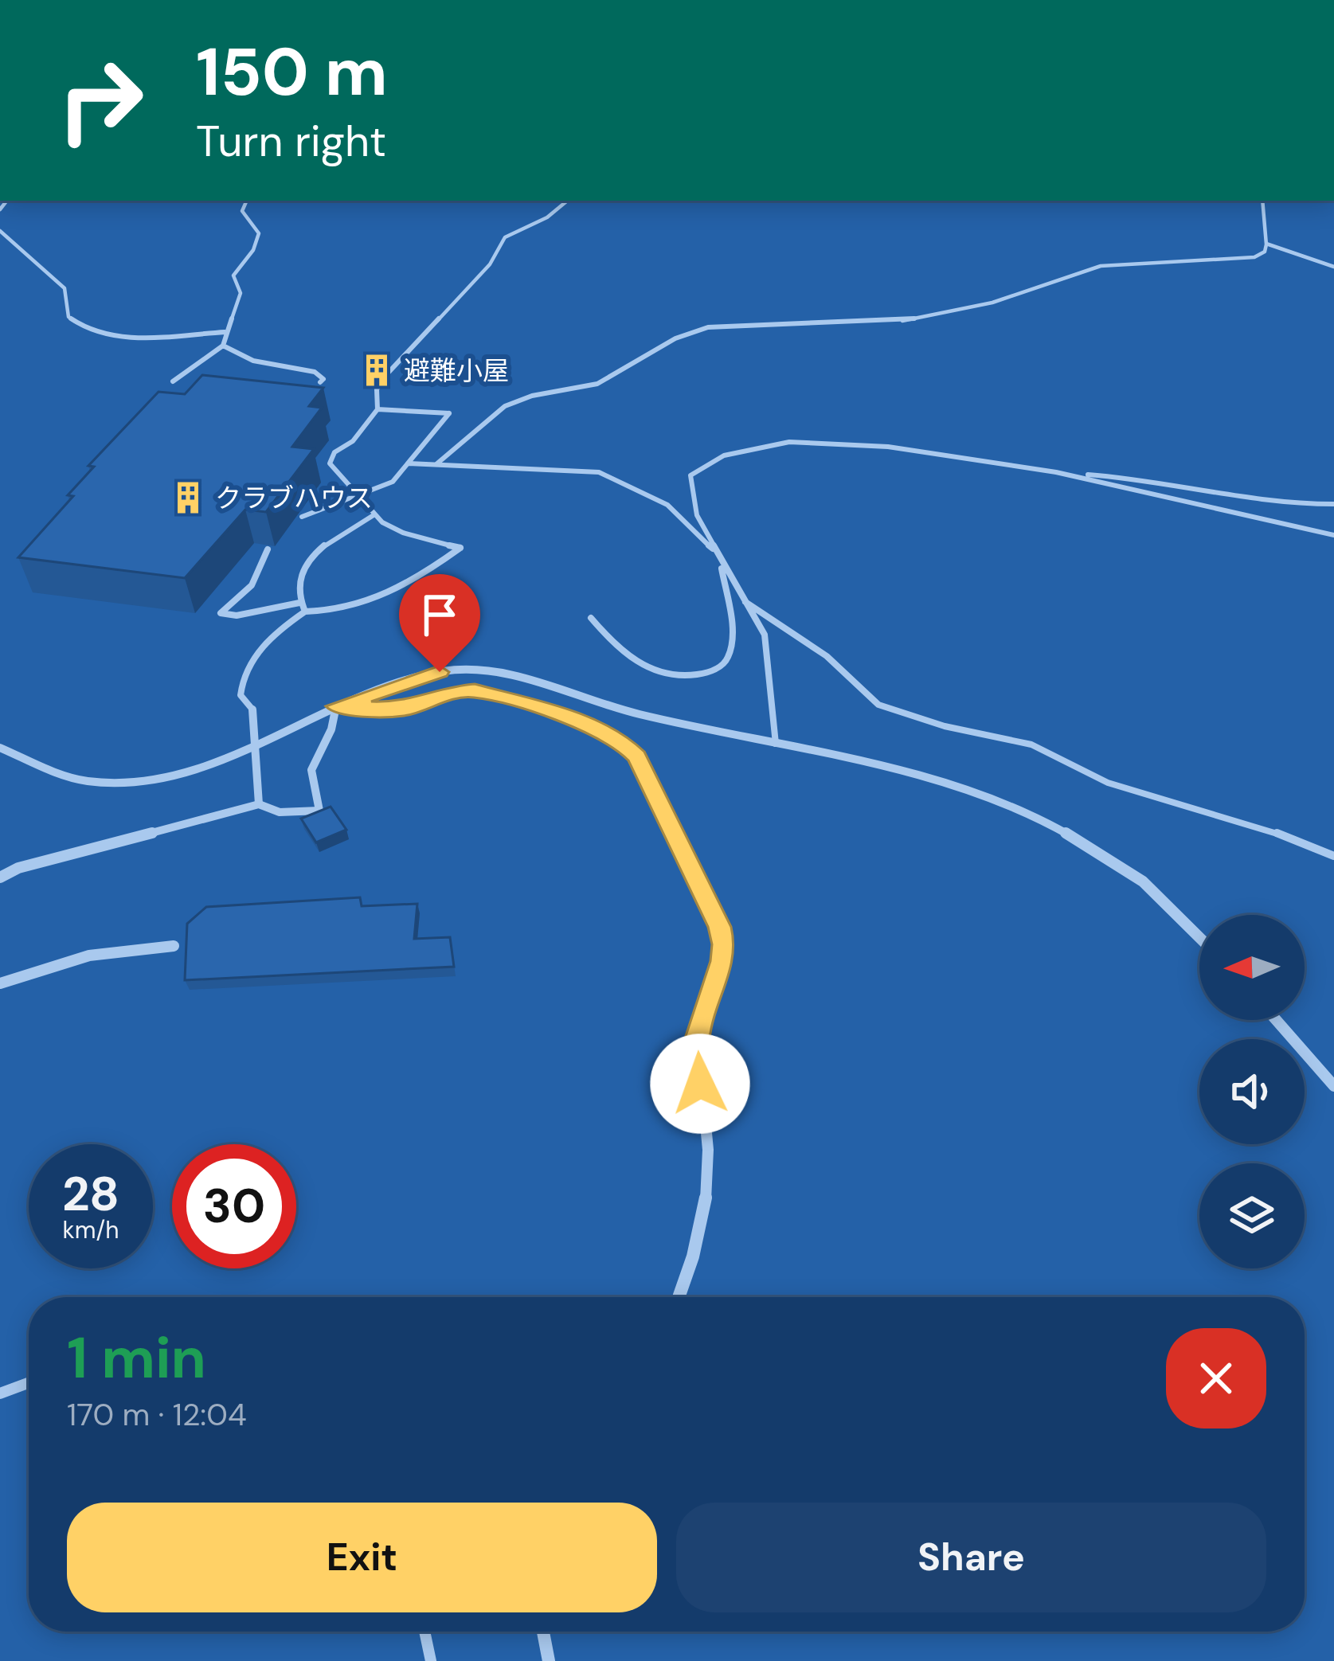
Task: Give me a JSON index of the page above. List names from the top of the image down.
{
  "places": {
    "building": ["避難小屋", "クラブハウス"]
  },
  "north": "left",
  "page": {
    "turn": ["150 m", "Turn right"],
    "speed": "28 km/h",
    "limit": "30",
    "heading": ["1 min", "170 m · 12:04"],
    "buttons": ["Exit", "Share"]
  }
}
